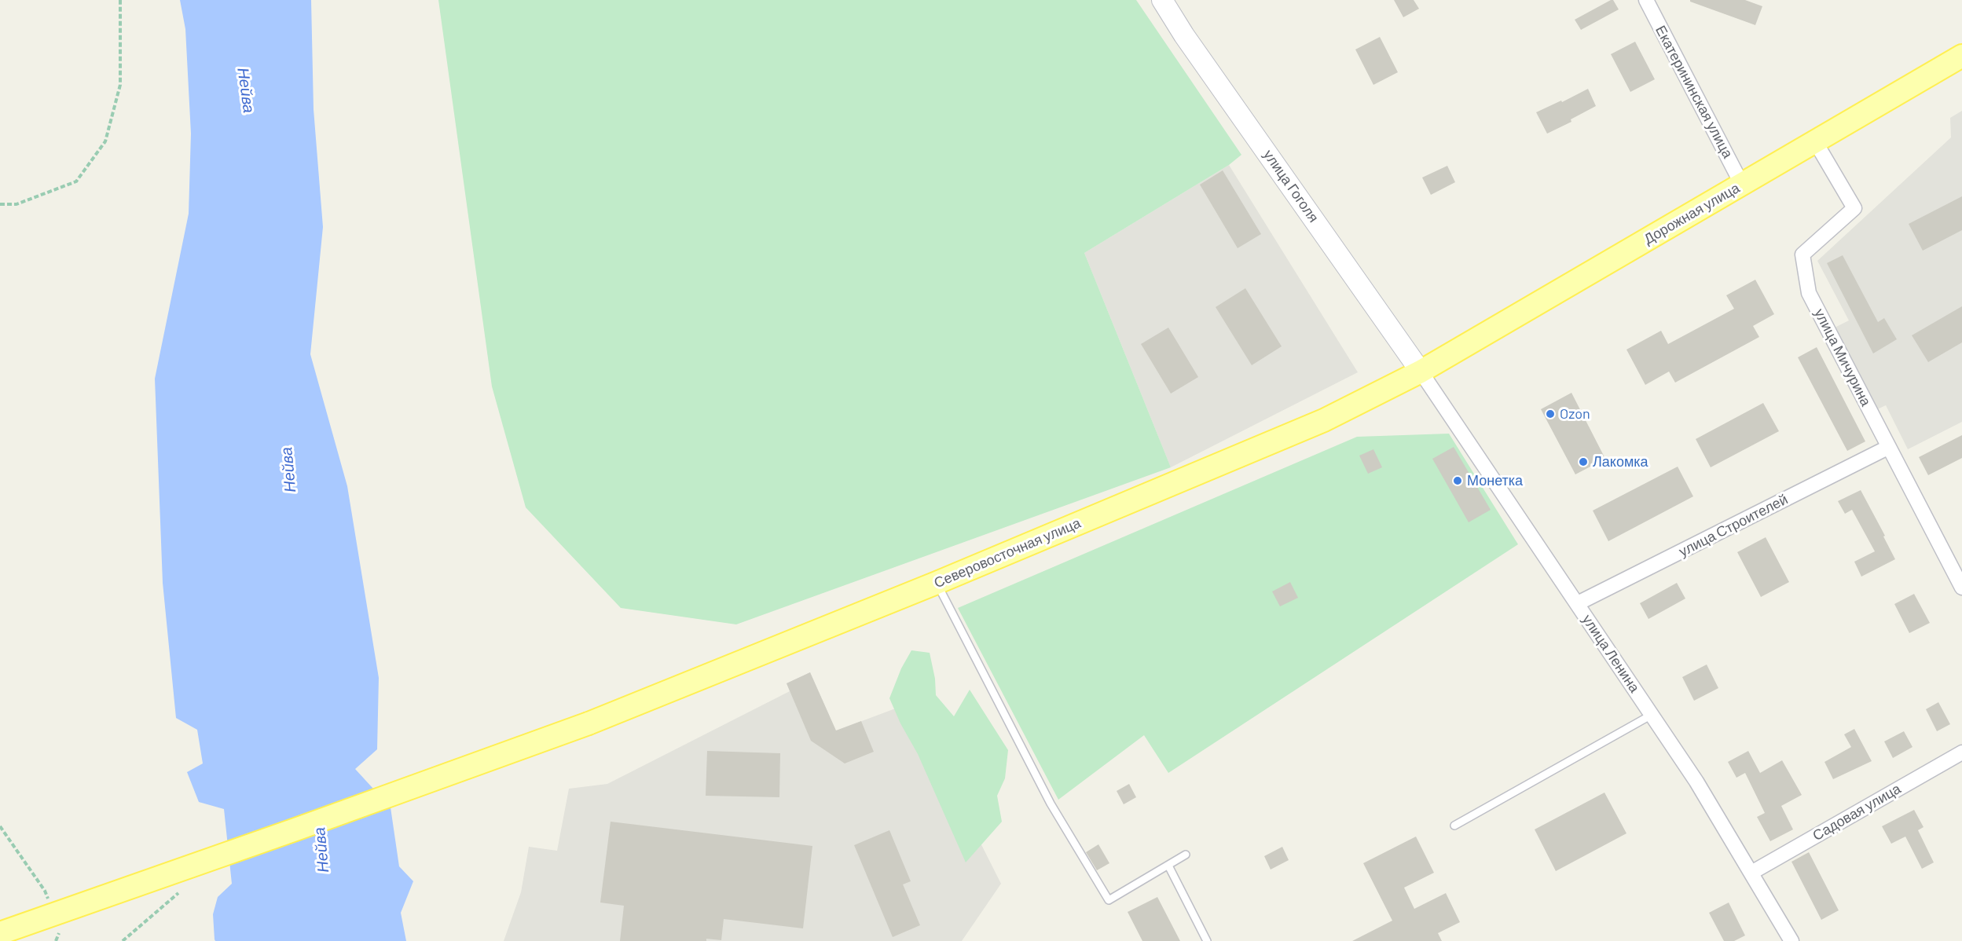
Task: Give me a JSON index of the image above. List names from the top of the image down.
{
  "streets": {
    "main road": ["Дорожная улица", "Северовосточная улица"],
    "street": [
      "Екатерининская улица",
      "улица Гоголя",
      "улица Мичурина",
      "улица Строителей",
      "улица Ленина",
      "Садовая улица"
    ]
  },
  "crossings": [
    ["Екатерининская улица", "Дорожная улица"],
    ["улица Гоголя", "Дорожная улица"],
    ["улица Гоголя", "Северовосточная улица"],
    ["улица Гоголя", "улица Ленина"],
    ["Дорожная улица", "улица Мичурина"],
    ["Дорожная улица", "Северовосточная улица"],
    ["Дорожная улица", "улица Ленина"],
    ["улица Мичурина", "улица Строителей"],
    ["улица Строителей", "улица Ленина"],
    ["Северовосточная улица", "улица Ленина"],
    ["улица Ленина", "Садовая улица"]
  ],
  "water": ["Нейва"],
  "places": ["Ozon", "Лакомка", "Монетка"]
}
